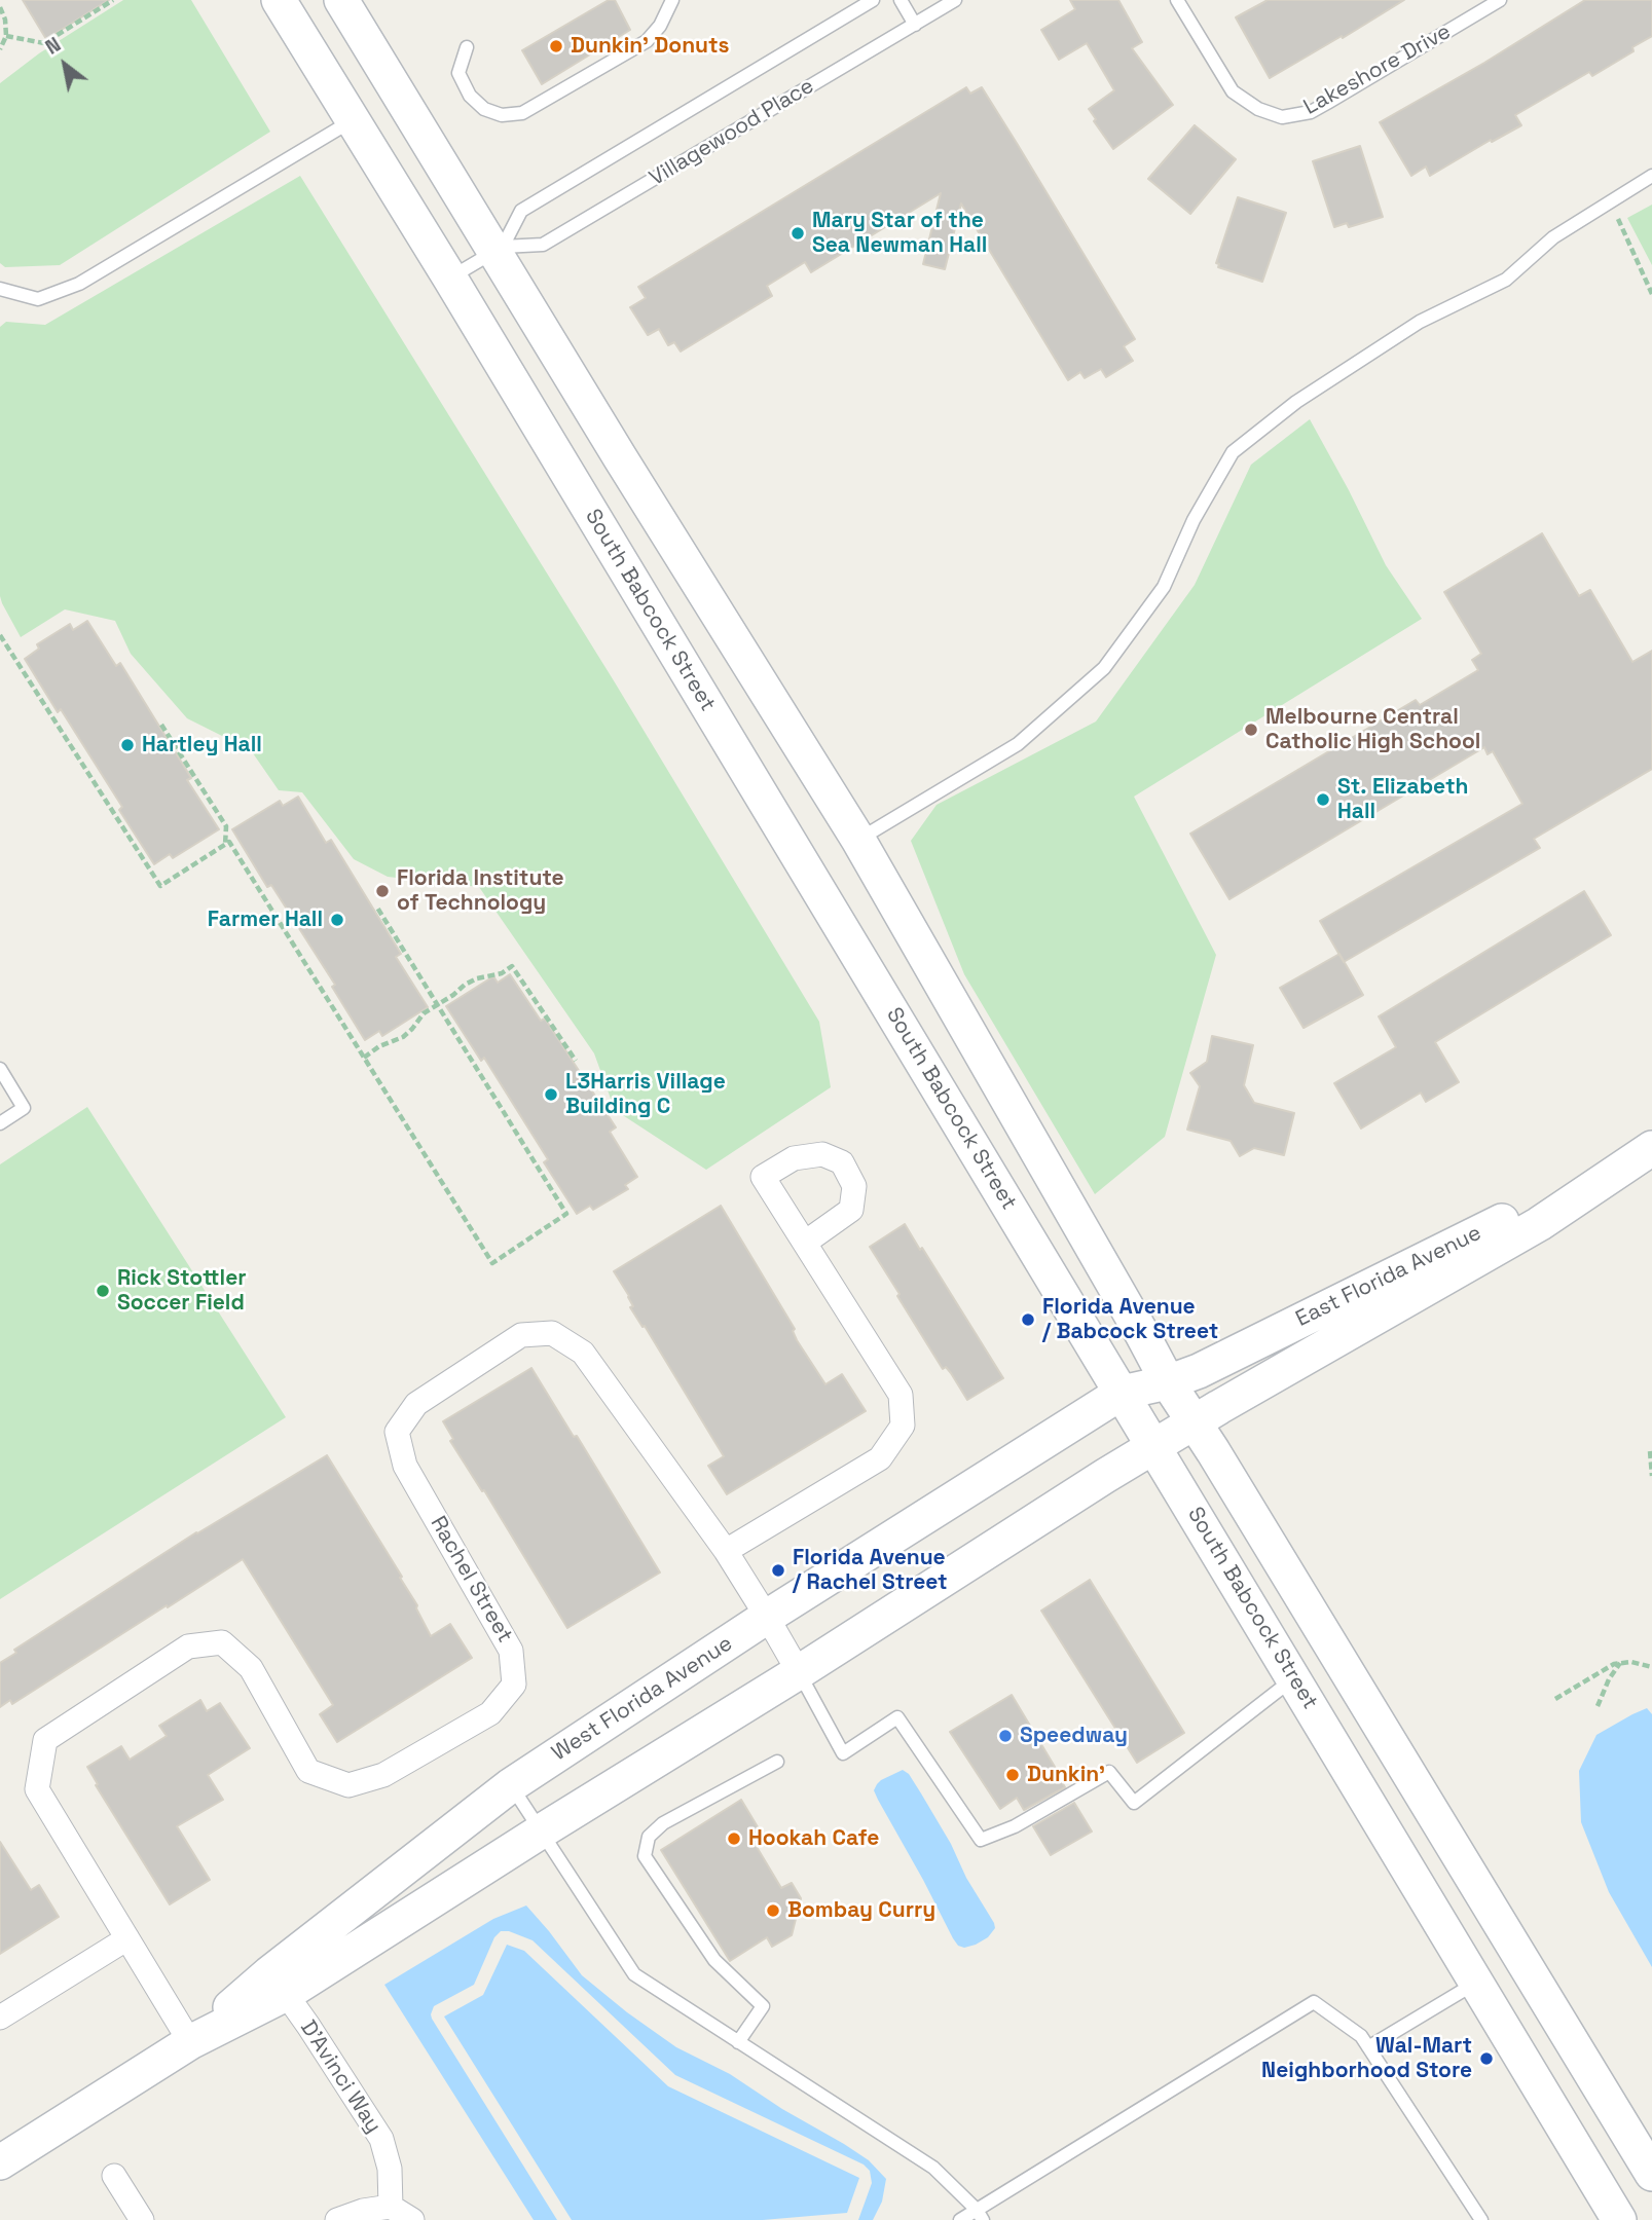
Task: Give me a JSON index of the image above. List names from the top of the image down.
{
  "streets": {
    "main road": ["South Babcock Street", "East Florida Avenue", "West Florida Avenue"],
    "street": ["Rachel Street", "D'Avinci Way"],
    "lane": ["Lakeshore Drive", "Villagewood Place"]
  },
  "crossings": [
    ["Villagewood Place", "South Babcock Street"],
    ["South Babcock Street", "East Florida Avenue"],
    ["South Babcock Street", "West Florida Avenue"],
    ["East Florida Avenue", "West Florida Avenue"],
    ["Rachel Street", "West Florida Avenue"],
    ["West Florida Avenue", "D'Avinci Way"]
  ],
  "places": [
    "Dunkin' Donuts",
    "Mary Star of the Sea Newman Hall",
    "Melbourne Central Catholic High School",
    "Hartley Hall",
    "St. Elizabeth Hall",
    "Florida Institute of Technology",
    "Farmer Hall",
    "L3Harris Village Building C",
    "Rick Stottler Soccer Field",
    "Florida Avenue / Babcock Street",
    "Florida Avenue / Rachel Street",
    "Speedway",
    "Dunkin'",
    "Hookah Cafe",
    "Bombay Curry",
    "Wal-Mart Neighborhood Store"
  ],
  "north": "top left"
}
